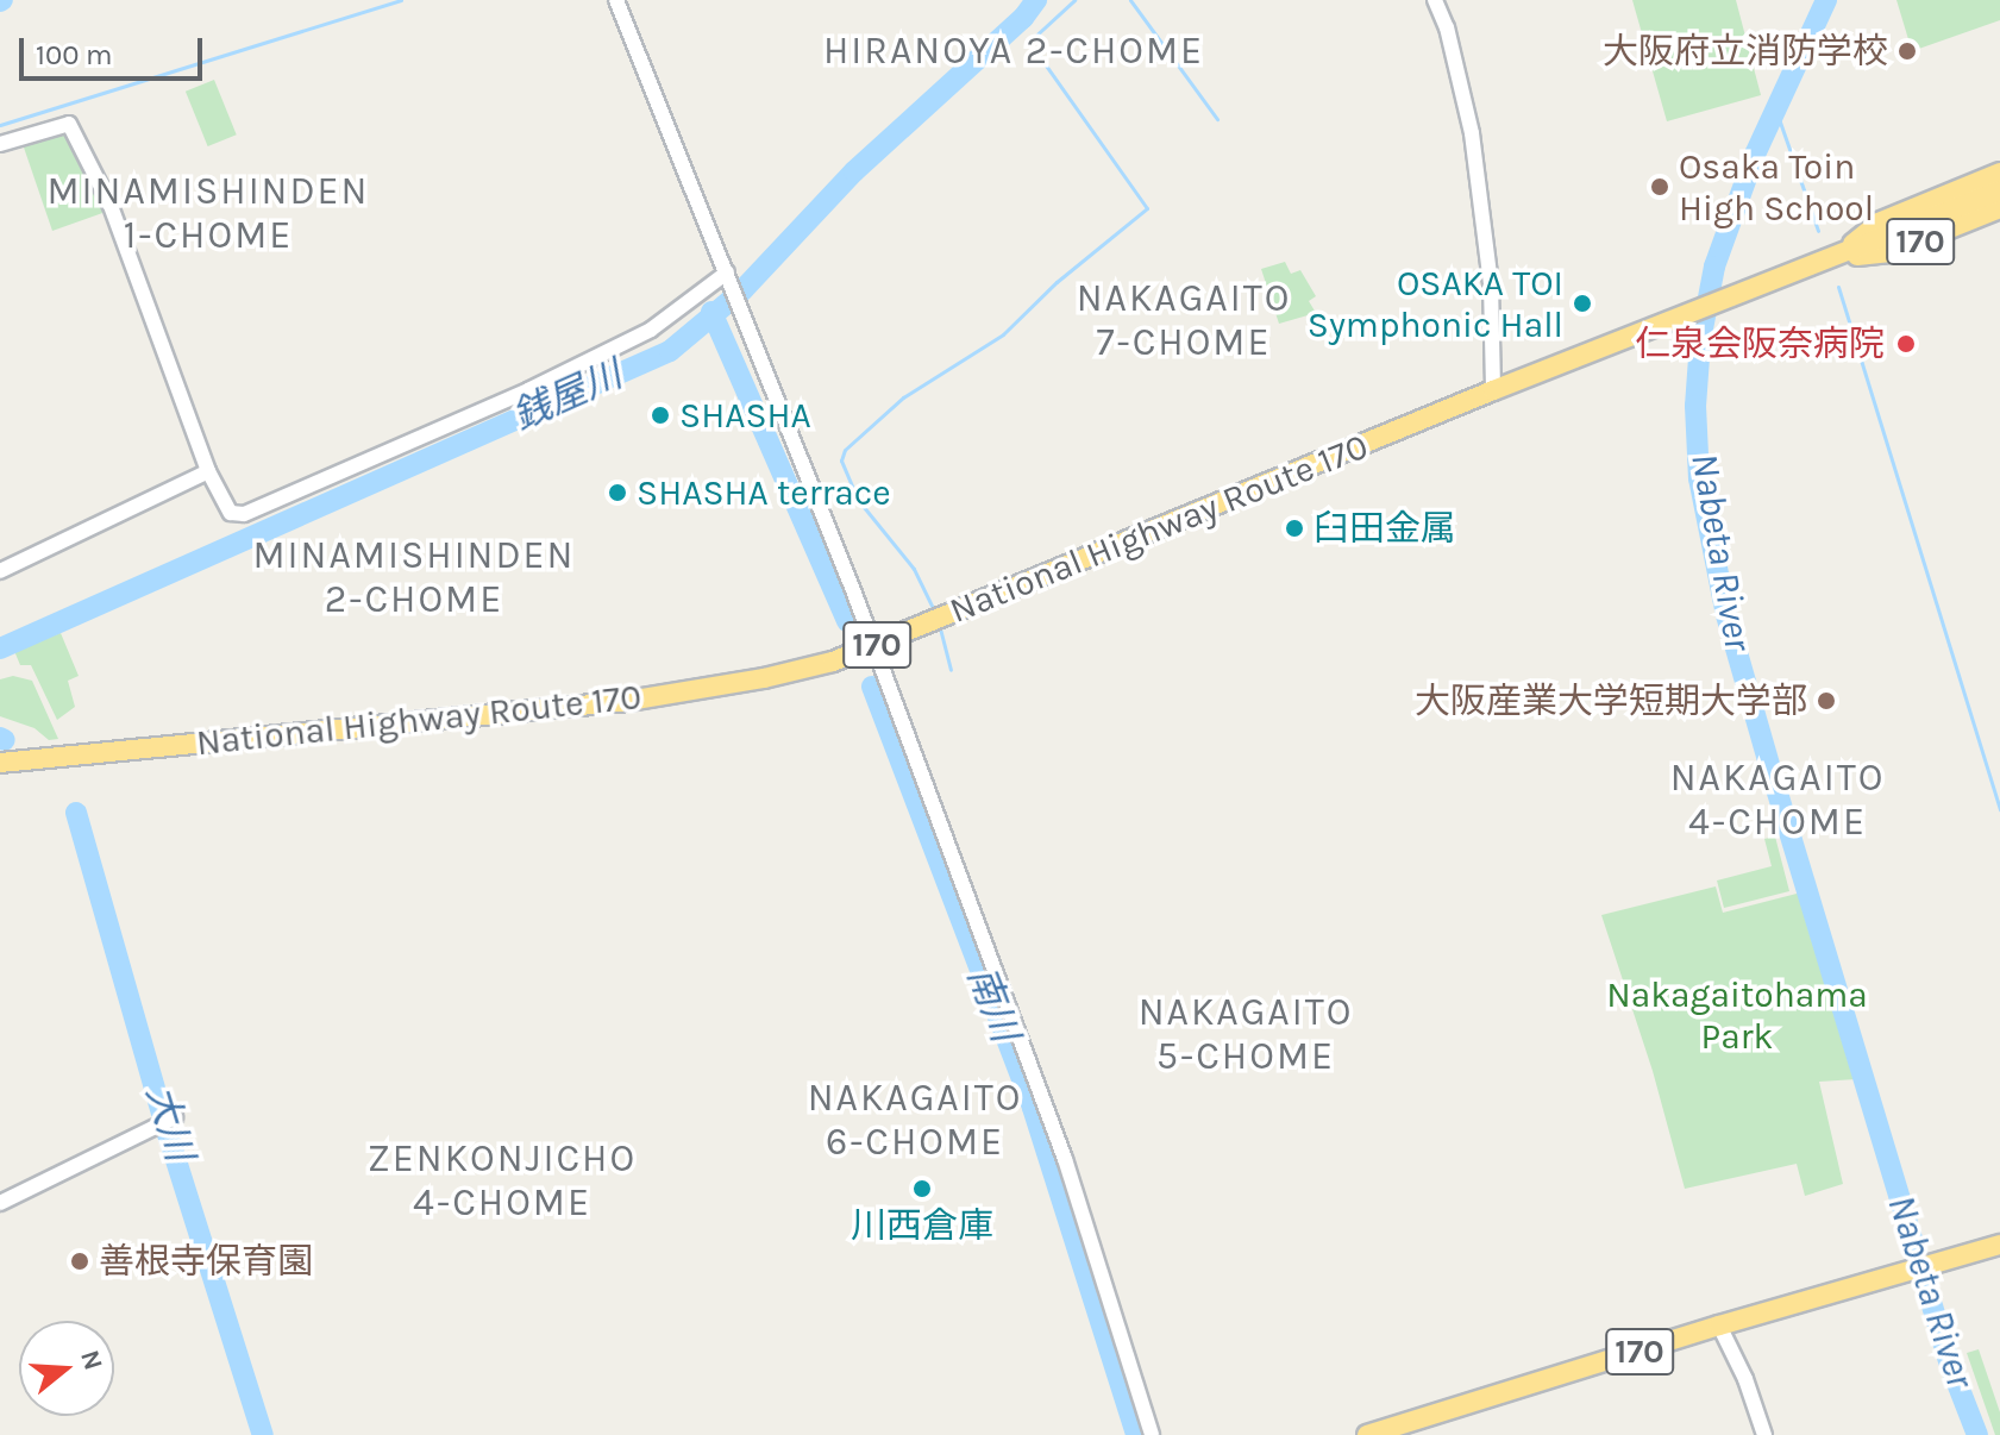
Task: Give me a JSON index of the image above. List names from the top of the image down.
{
  "streets": {
    "highway": ["170", "National Highway Route 170"]
  },
  "crossings": [
    ["170", "National Highway Route 170"]
  ],
  "districts": [
    "HIRANOYA 2-CHOME",
    "MINAMISHINDEN 1-CHOME",
    "NAKAGAITO 7-CHOME",
    "MINAMISHINDEN 2-CHOME",
    "NAKAGAITO 4-CHOME",
    "NAKAGAITO 5-CHOME",
    "NAKAGAITO 6-CHOME",
    "ZENKONJICHO 4-CHOME"
  ],
  "water": [
    "銭屋川",
    "Nabeta River",
    "南川",
    "大川"
  ],
  "parks": ["Nakagaitohama Park"],
  "places": [
    "大阪府立消防学校",
    "Osaka Toin High School",
    "OSAKA TOI Symphonic Hall",
    "仁泉会阪奈病院",
    "SHASHA",
    "SHASHA terrace",
    "臼田金属",
    "大阪産業大学短期大学部",
    "川西倉庫",
    "善根寺保育園"
  ],
  "scale_bar": "100 m",
  "north": "right"
}
